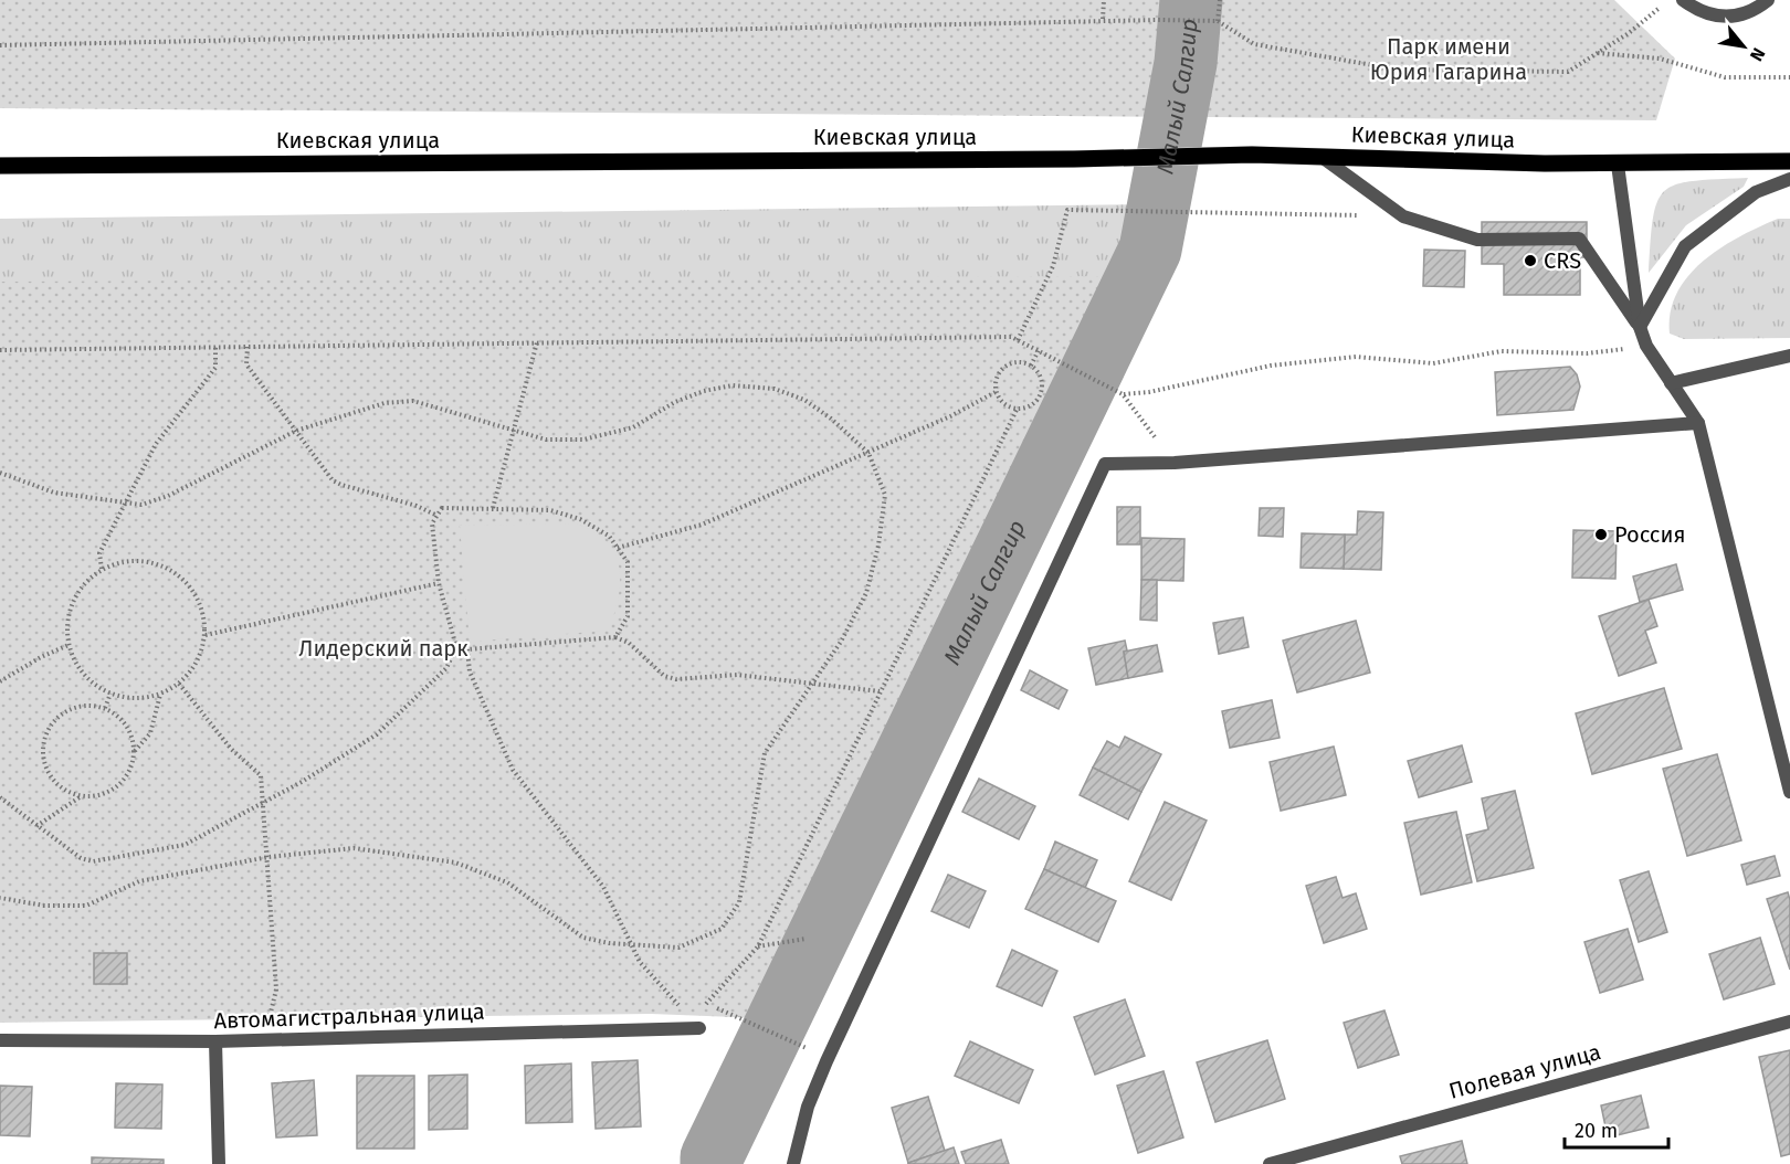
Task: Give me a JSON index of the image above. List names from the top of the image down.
{
  "streets": {
    "main road": ["Киевская улица"],
    "street": ["Автомагистральная улица", "Полевая улица"]
  },
  "water": ["Малый Салгир"],
  "parks": ["Парк имени Юрия Гагарина", "Лидерский парк"],
  "places": ["CRS", "Россия"],
  "scale_bar": "20 m",
  "north": "bottom right"
}
